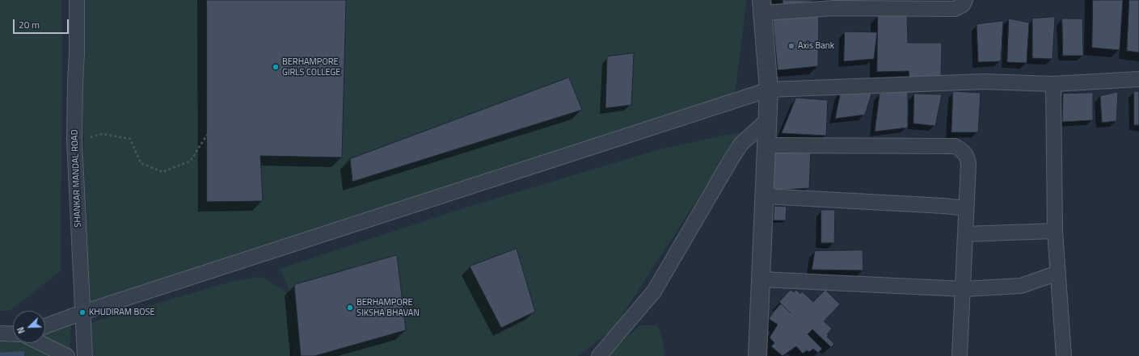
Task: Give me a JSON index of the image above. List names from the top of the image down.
{
  "streets": {
    "street": ["SHANKAR MANDAL ROAD"]
  },
  "places": [
    "Axis Bank",
    "BERHAMPORE GIRLS COLLEGE",
    "BERHAMPORE SIKSHA BHAVAN",
    "KHUDIRAM BOSE"
  ],
  "scale_bar": "20 m",
  "north": "bottom left"
}
